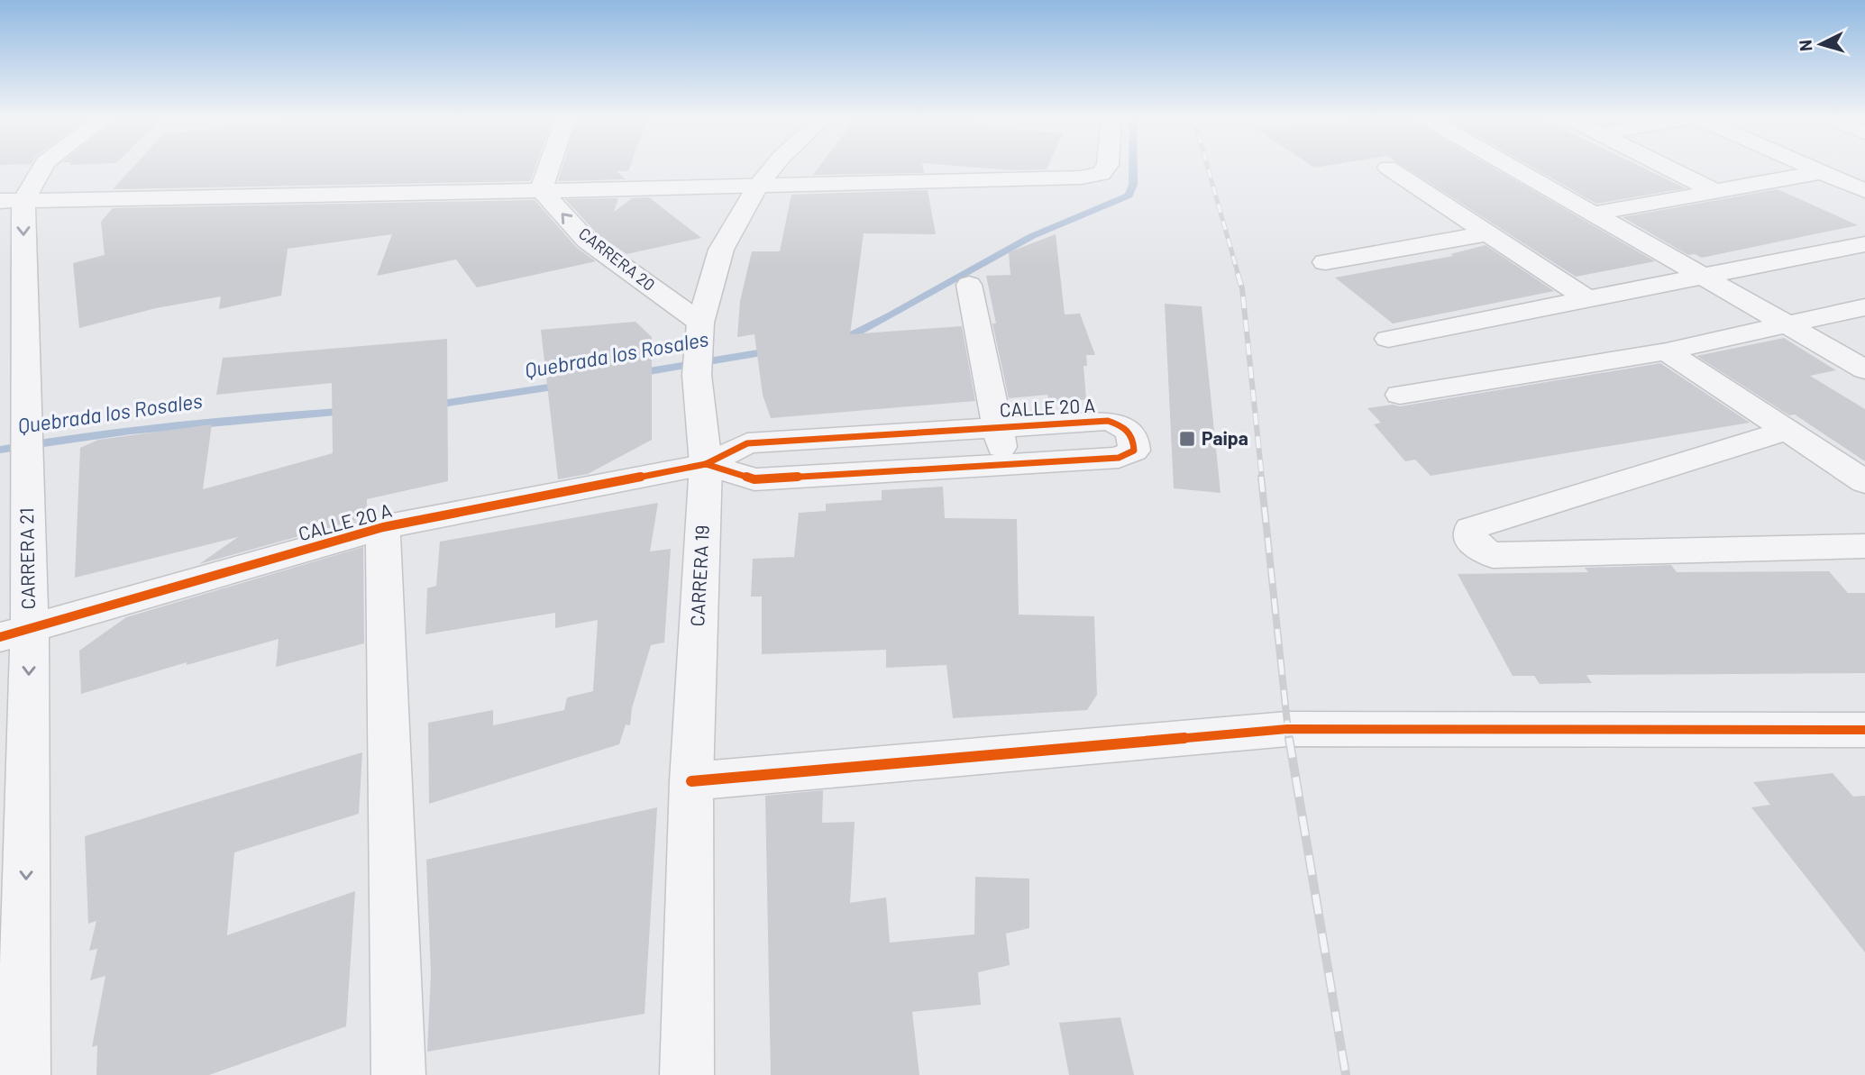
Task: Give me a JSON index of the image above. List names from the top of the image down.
{
  "streets": {
    "street": [
      "CARRERA 20",
      "CALLE 20 A",
      "CARRERA 21",
      "CARRERA 19"
    ]
  },
  "crossings": [
    ["CARRERA 20", "CARRERA 19"],
    ["CALLE 20 A", "CARRERA 21"],
    ["CALLE 20 A", "CARRERA 19"]
  ],
  "one_way": ["CARRERA 20", "CARRERA 21"],
  "water": ["Quebrada los Rosales"],
  "places": {
    "transit": ["Paipa"]
  },
  "north": "left"
}
